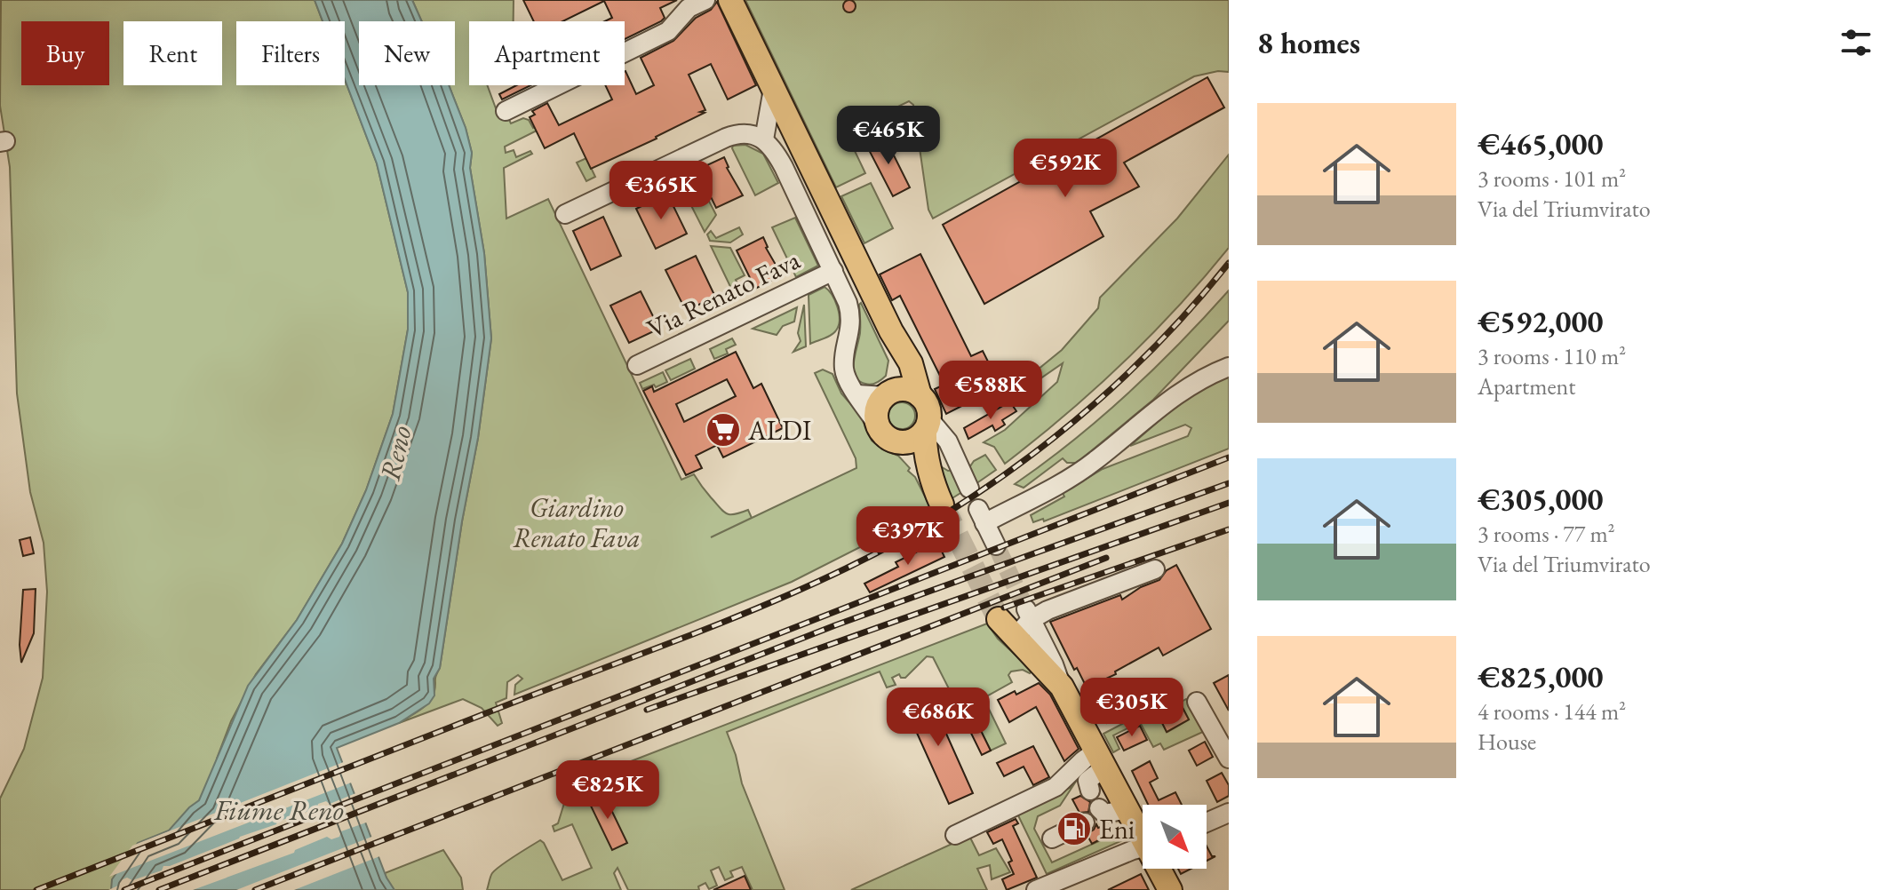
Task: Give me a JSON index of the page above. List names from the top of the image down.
{
  "streets": {
    "street": ["Via Renato Fava"]
  },
  "water": ["Reno", "Fiume Reno"],
  "parks": ["Giardino Renato Fava"],
  "places": {
    "supermarket": ["ALDI"],
    "fuel station": ["Eni"]
  },
  "north": "bottom right",
  "page": {
    "heading": "8 homes",
    "chip": [
      "Buy",
      "Rent",
      "Filters",
      "New",
      "Apartment"
    ],
    "list": [
      {
        "name": "€465,000",
        "note": "3 rooms · 101 m² · Via del Triumvirato"
      },
      {
        "name": "€592,000",
        "note": "3 rooms · 110 m² · Apartment"
      },
      {
        "name": "€305,000",
        "note": "3 rooms · 77 m² · Via del Triumvirato"
      },
      {
        "name": "€825,000",
        "note": "4 rooms · 144 m² · House"
      }
    ],
    "price": [
      "€465K",
      "€592K",
      "€365K",
      "€588K",
      "€397K",
      "€305K",
      "€686K",
      "€825K"
    ]
  }
}
